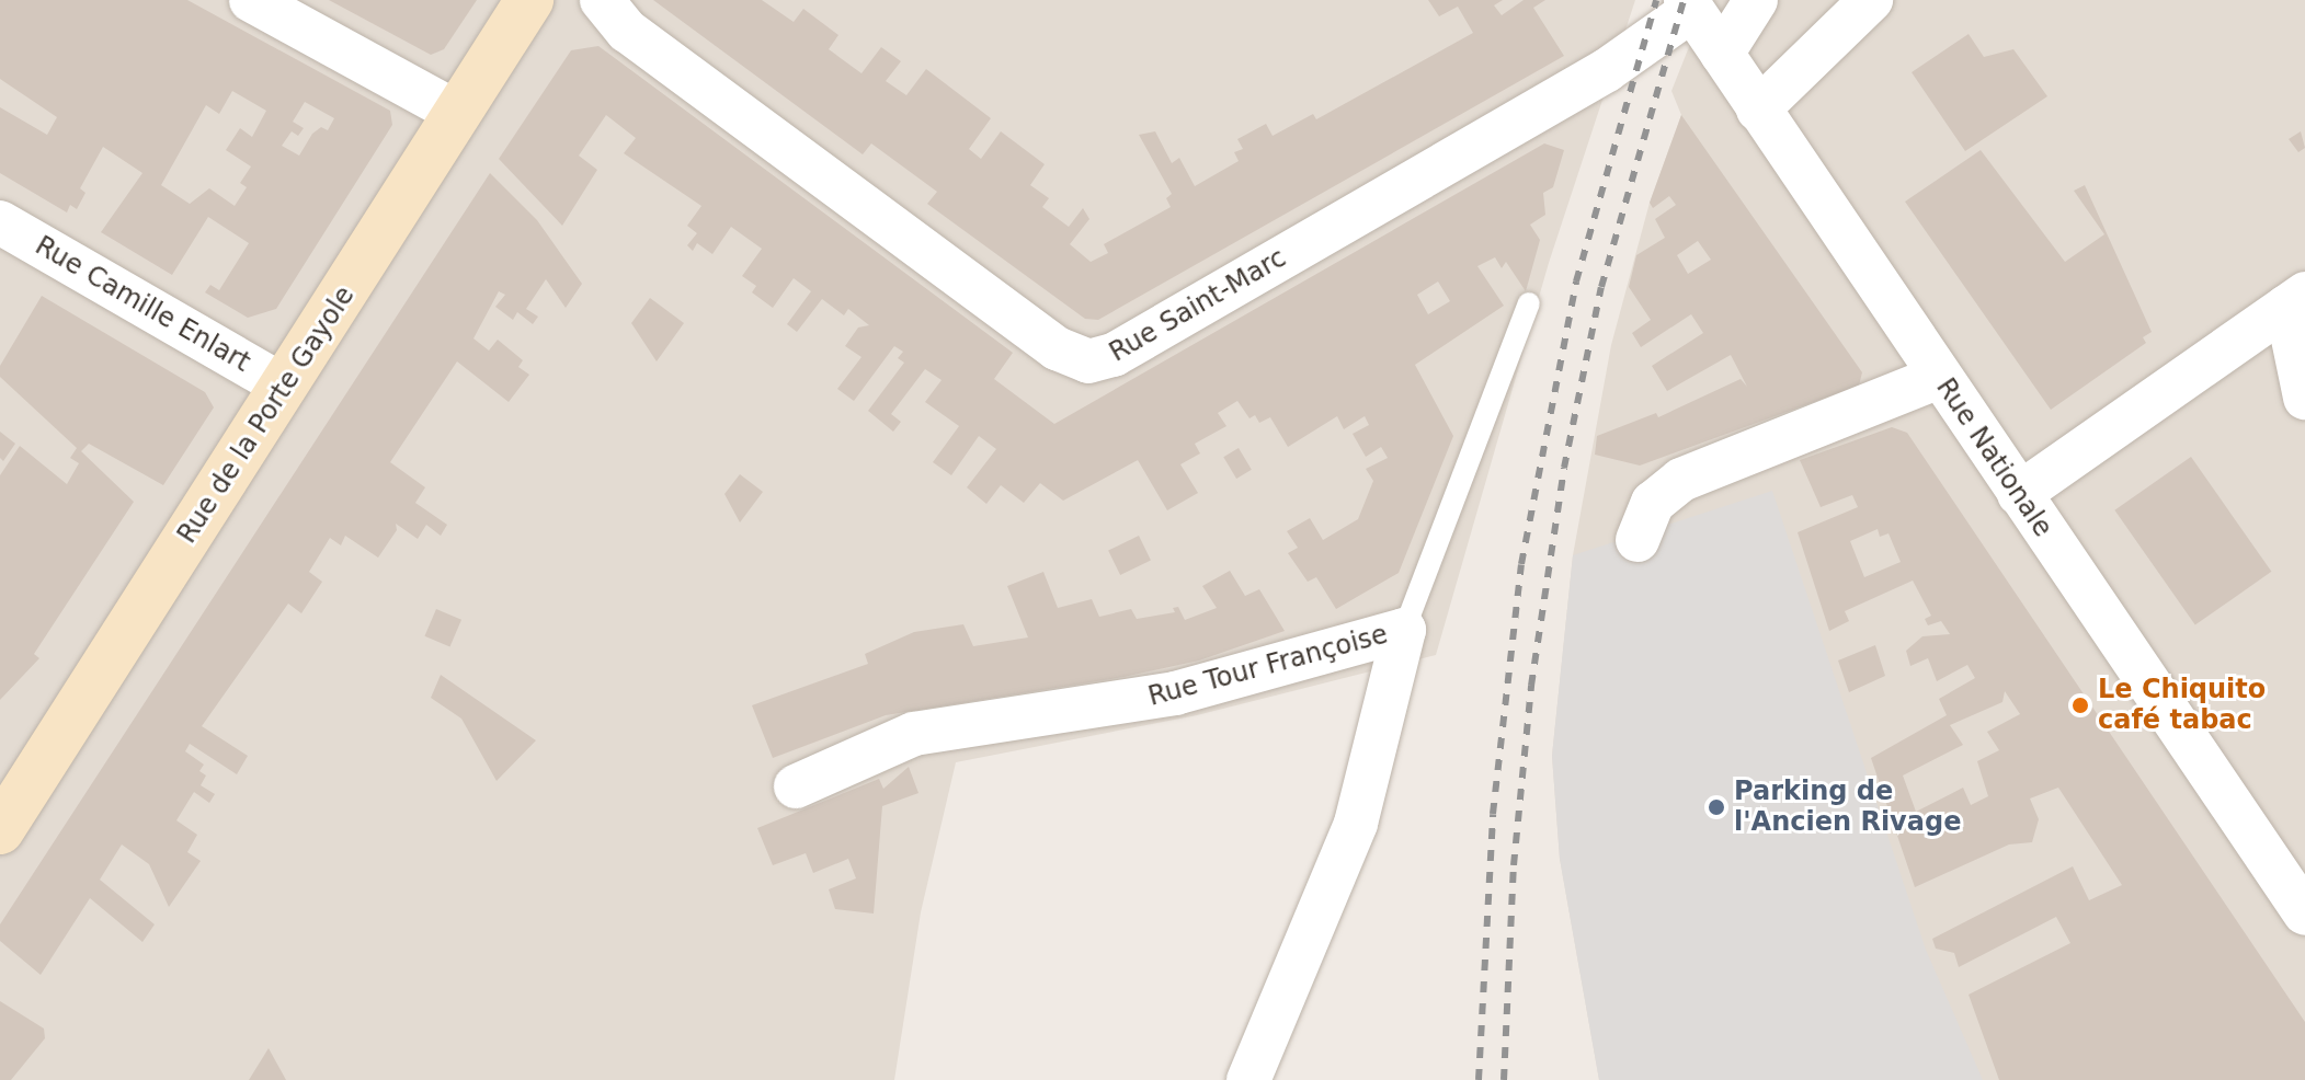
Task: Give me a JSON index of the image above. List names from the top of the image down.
{
  "streets": {
    "main road": ["Rue de la Porte Gayole"],
    "street": [
      "Rue Camille Enlart",
      "Rue Saint-Marc",
      "Rue Nationale",
      "Rue Tour Françoise"
    ]
  },
  "crossings": [
    ["Rue Camille Enlart", "Rue de la Porte Gayole"],
    ["Rue Saint-Marc", "Rue Nationale"]
  ],
  "places": ["Le Chiquito café tabac", "Parking de l'Ancien Rivage"]
}
